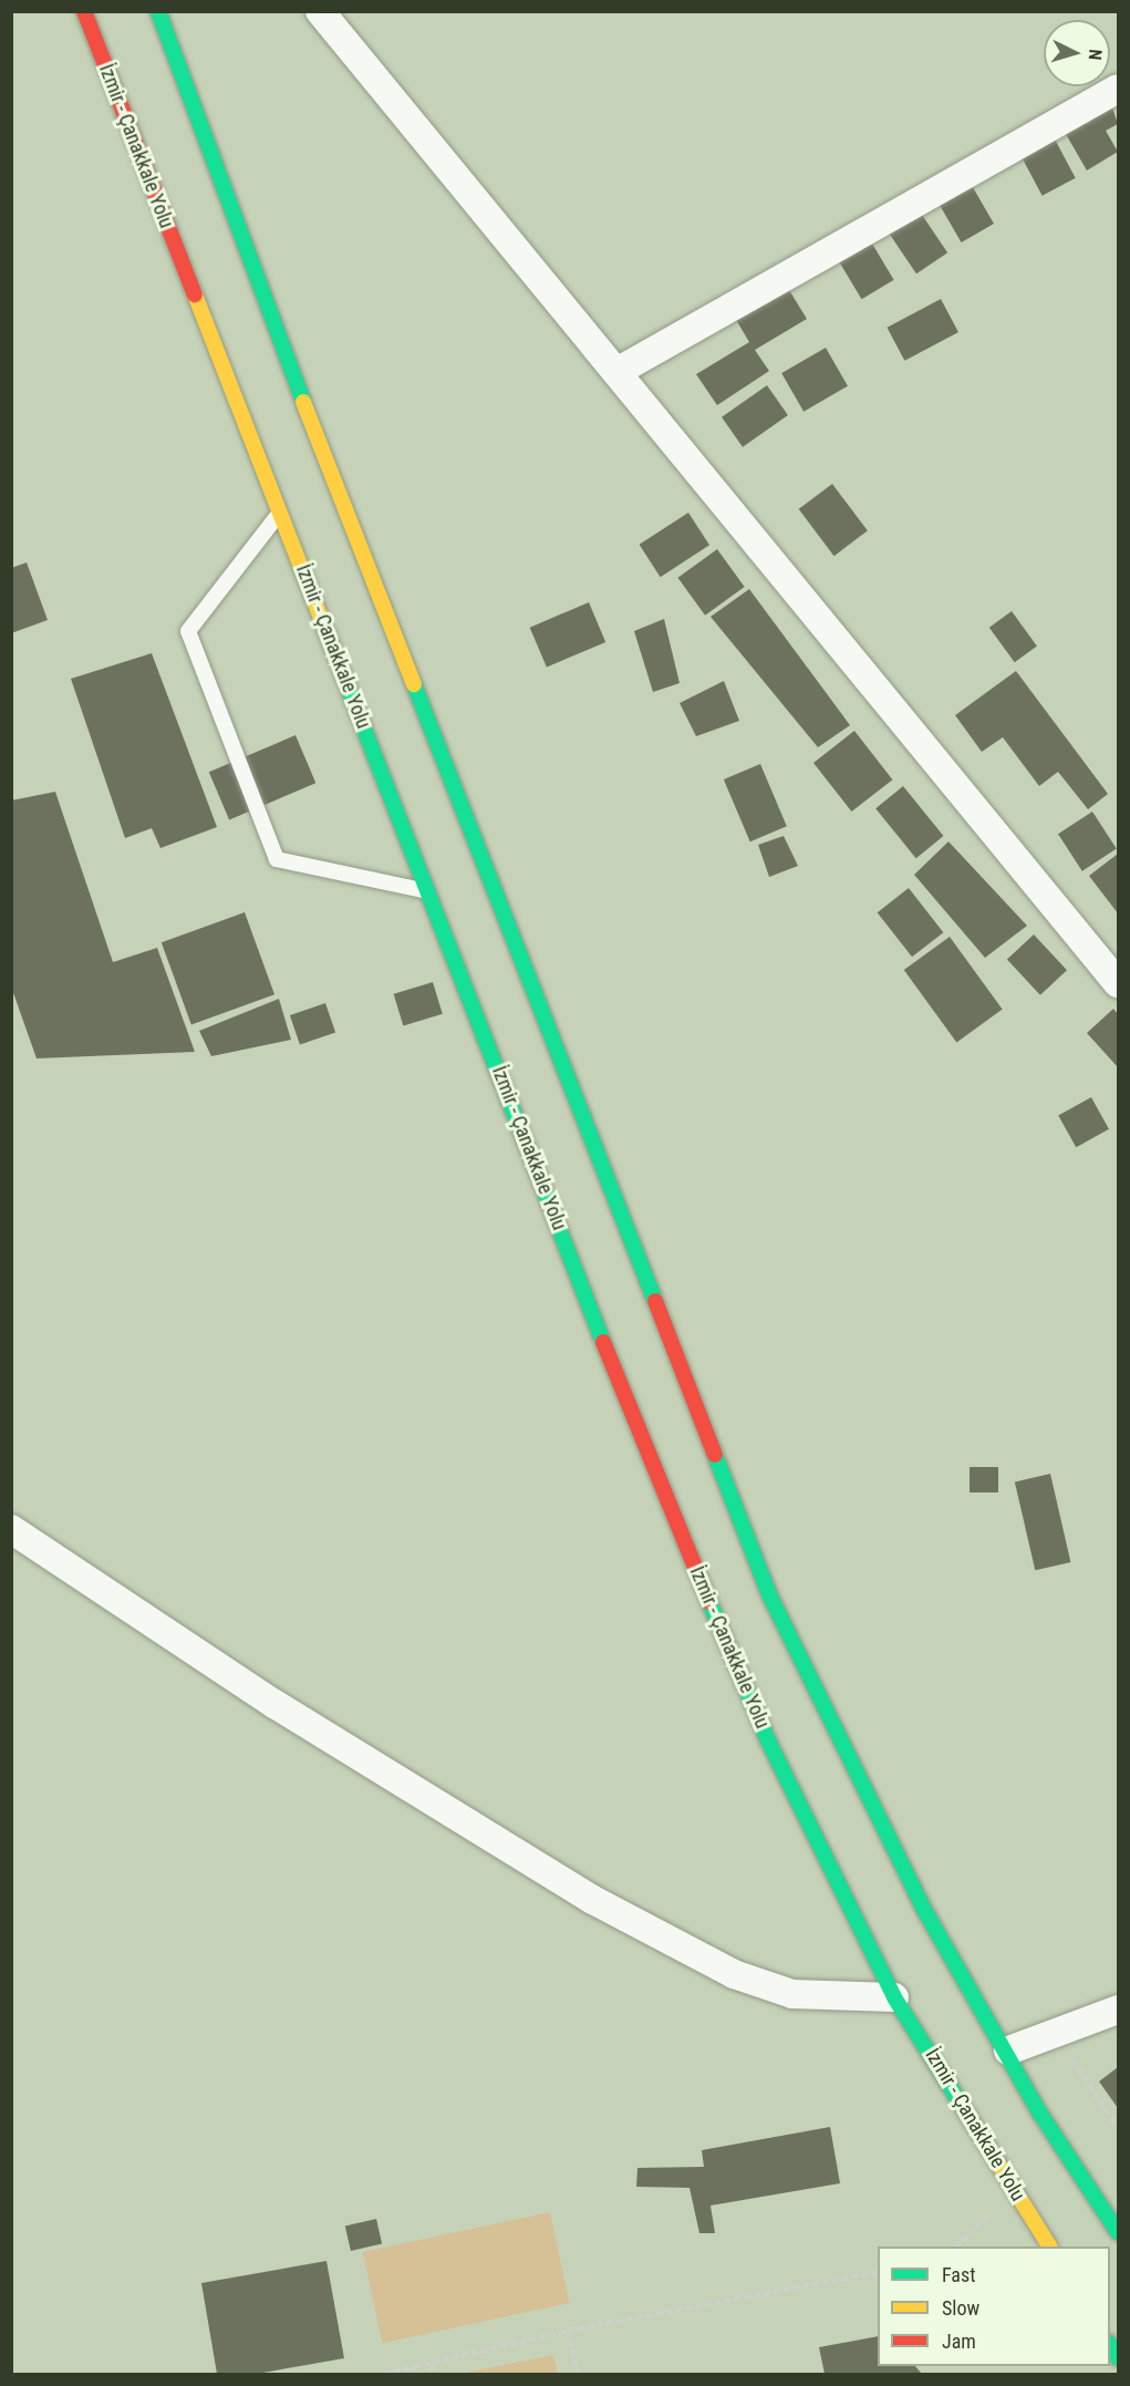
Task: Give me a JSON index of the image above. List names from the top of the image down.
{
  "streets": {
    "highway": ["İzmir - Çanakkale Yolu"]
  },
  "legend": ["Fast", "Slow", "Jam"],
  "north": "right"
}
